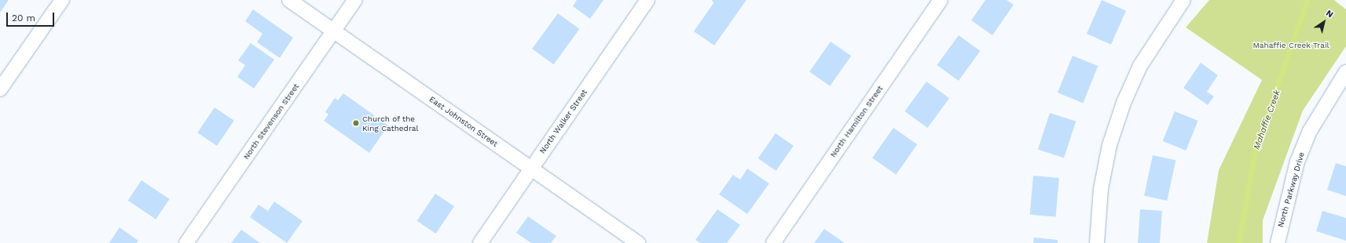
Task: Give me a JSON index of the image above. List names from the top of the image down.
{
  "streets": {
    "street": [
      "North Stevenson Street",
      "East Johnston Street",
      "North Walker Street",
      "North Hamilton Street",
      "North Parkway Drive"
    ]
  },
  "crossings": [
    ["North Stevenson Street", "East Johnston Street"],
    ["East Johnston Street", "North Walker Street"]
  ],
  "water": ["Mahaffie Creek"],
  "parks": ["Mahaffie Creek Trail"],
  "places": ["Church of the King Cathedral"],
  "scale_bar": "20 m",
  "north": "top right"
}
